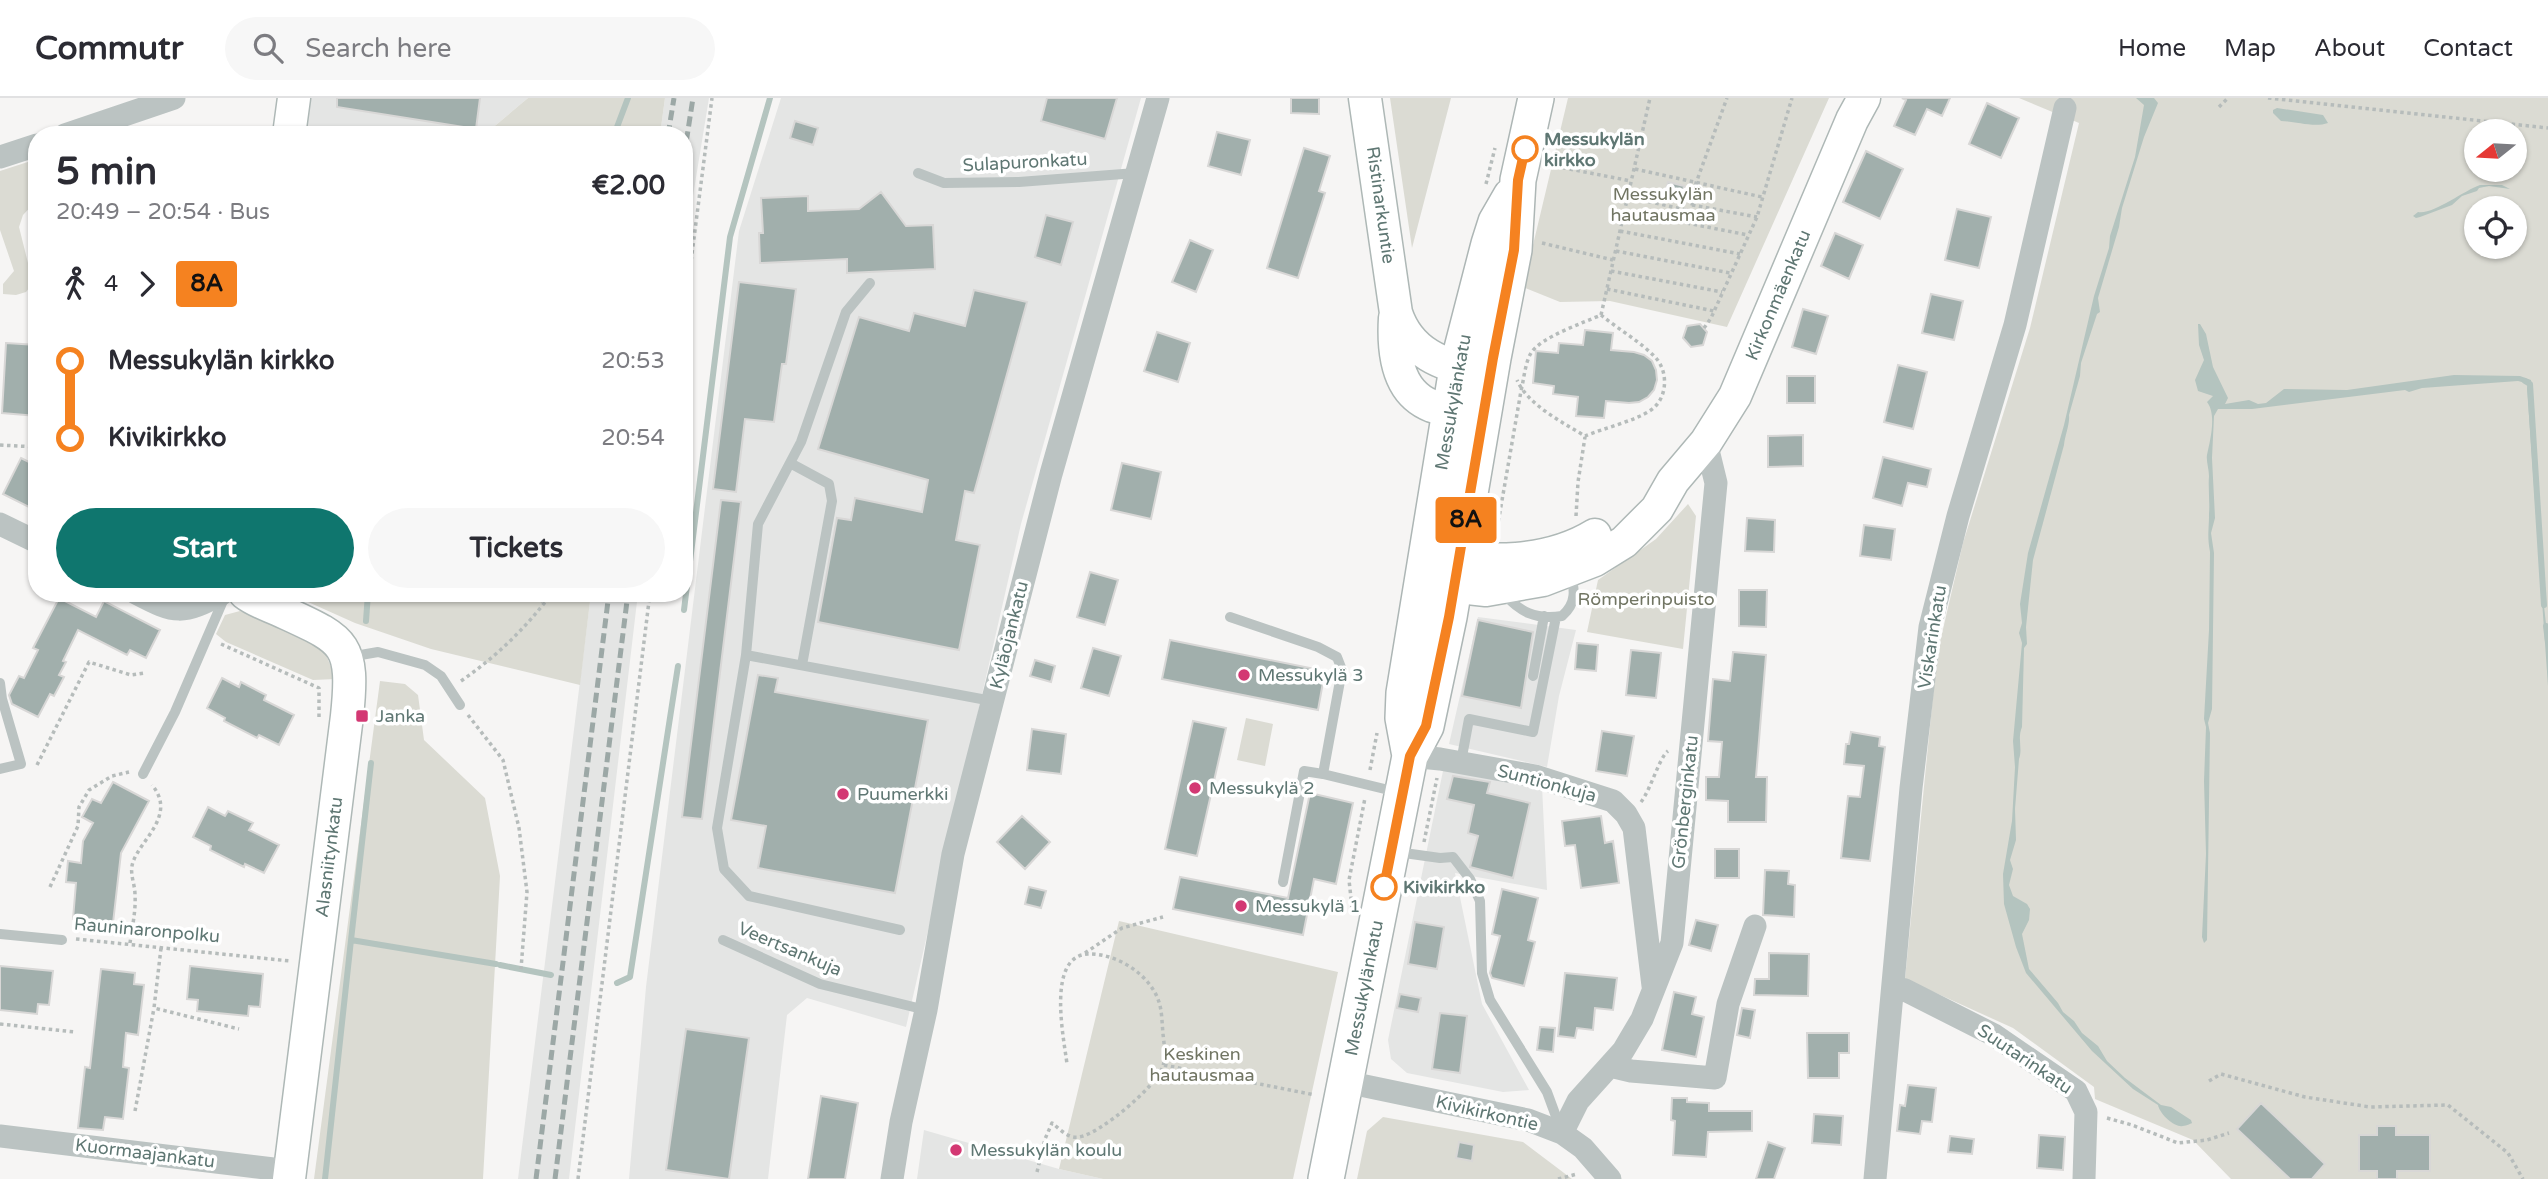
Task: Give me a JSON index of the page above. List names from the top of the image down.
{
  "streets": {
    "main road": [
      "Ristinarkuntie",
      "Kirkonmäenkatu",
      "Messukylänkatu",
      "Alasniitynkatu"
    ],
    "street": [
      "Kyläojankatu",
      "Viskarinkatu",
      "Suntionkuja",
      "Grönberginkatu",
      "Suutarinkatu",
      "Kivikirkontie",
      "Kuormaajankatu"
    ],
    "lane": ["Sulapuronkatu", "Rauninaronpolku", "Veertsankuja"]
  },
  "crossings": [
    ["Sulapuronkatu", "Kyläojankatu"],
    ["Ristinarkuntie", "Messukylänkatu"],
    ["Kirkonmäenkatu", "Messukylänkatu"],
    ["Kirkonmäenkatu", "Grönberginkatu"],
    ["Messukylänkatu", "Suntionkuja"],
    ["Messukylänkatu", "Kivikirkontie"],
    ["Kyläojankatu", "Veertsankuja"],
    ["Viskarinkatu", "Suutarinkatu"],
    ["Grönberginkatu", "Kivikirkontie"],
    ["Alasniitynkatu", "Kuormaajankatu"]
  ],
  "parks": ["Messukylän hautausmaa", "Römperinpuisto", "Keskinen hautausmaa"],
  "places": {
    "other": [
      "Messukylän kirkko",
      "Messukylä 3",
      "Messukylä 2",
      "Puumerkki",
      "Kivikirkko",
      "Messukylä 1",
      "Messukylän koulu"
    ],
    "transit": ["Janka"]
  },
  "lines": ["bus line 8A"],
  "north": "left",
  "page": {
    "header": "Commutr",
    "search": "Search here",
    "nav": [
      "Home",
      "Map",
      "About",
      "Contact"
    ],
    "on_map": "8A",
    "heading": ["5 min", "20:49 – 20:54 · Bus", "€2.00"],
    "legs": ["4", "8A"],
    "list": [
      {
        "name": "Messukylän kirkko",
        "value": "20:53"
      },
      {
        "name": "Kivikirkko",
        "value": "20:54"
      }
    ],
    "buttons": ["Start", "Tickets"]
  }
}
